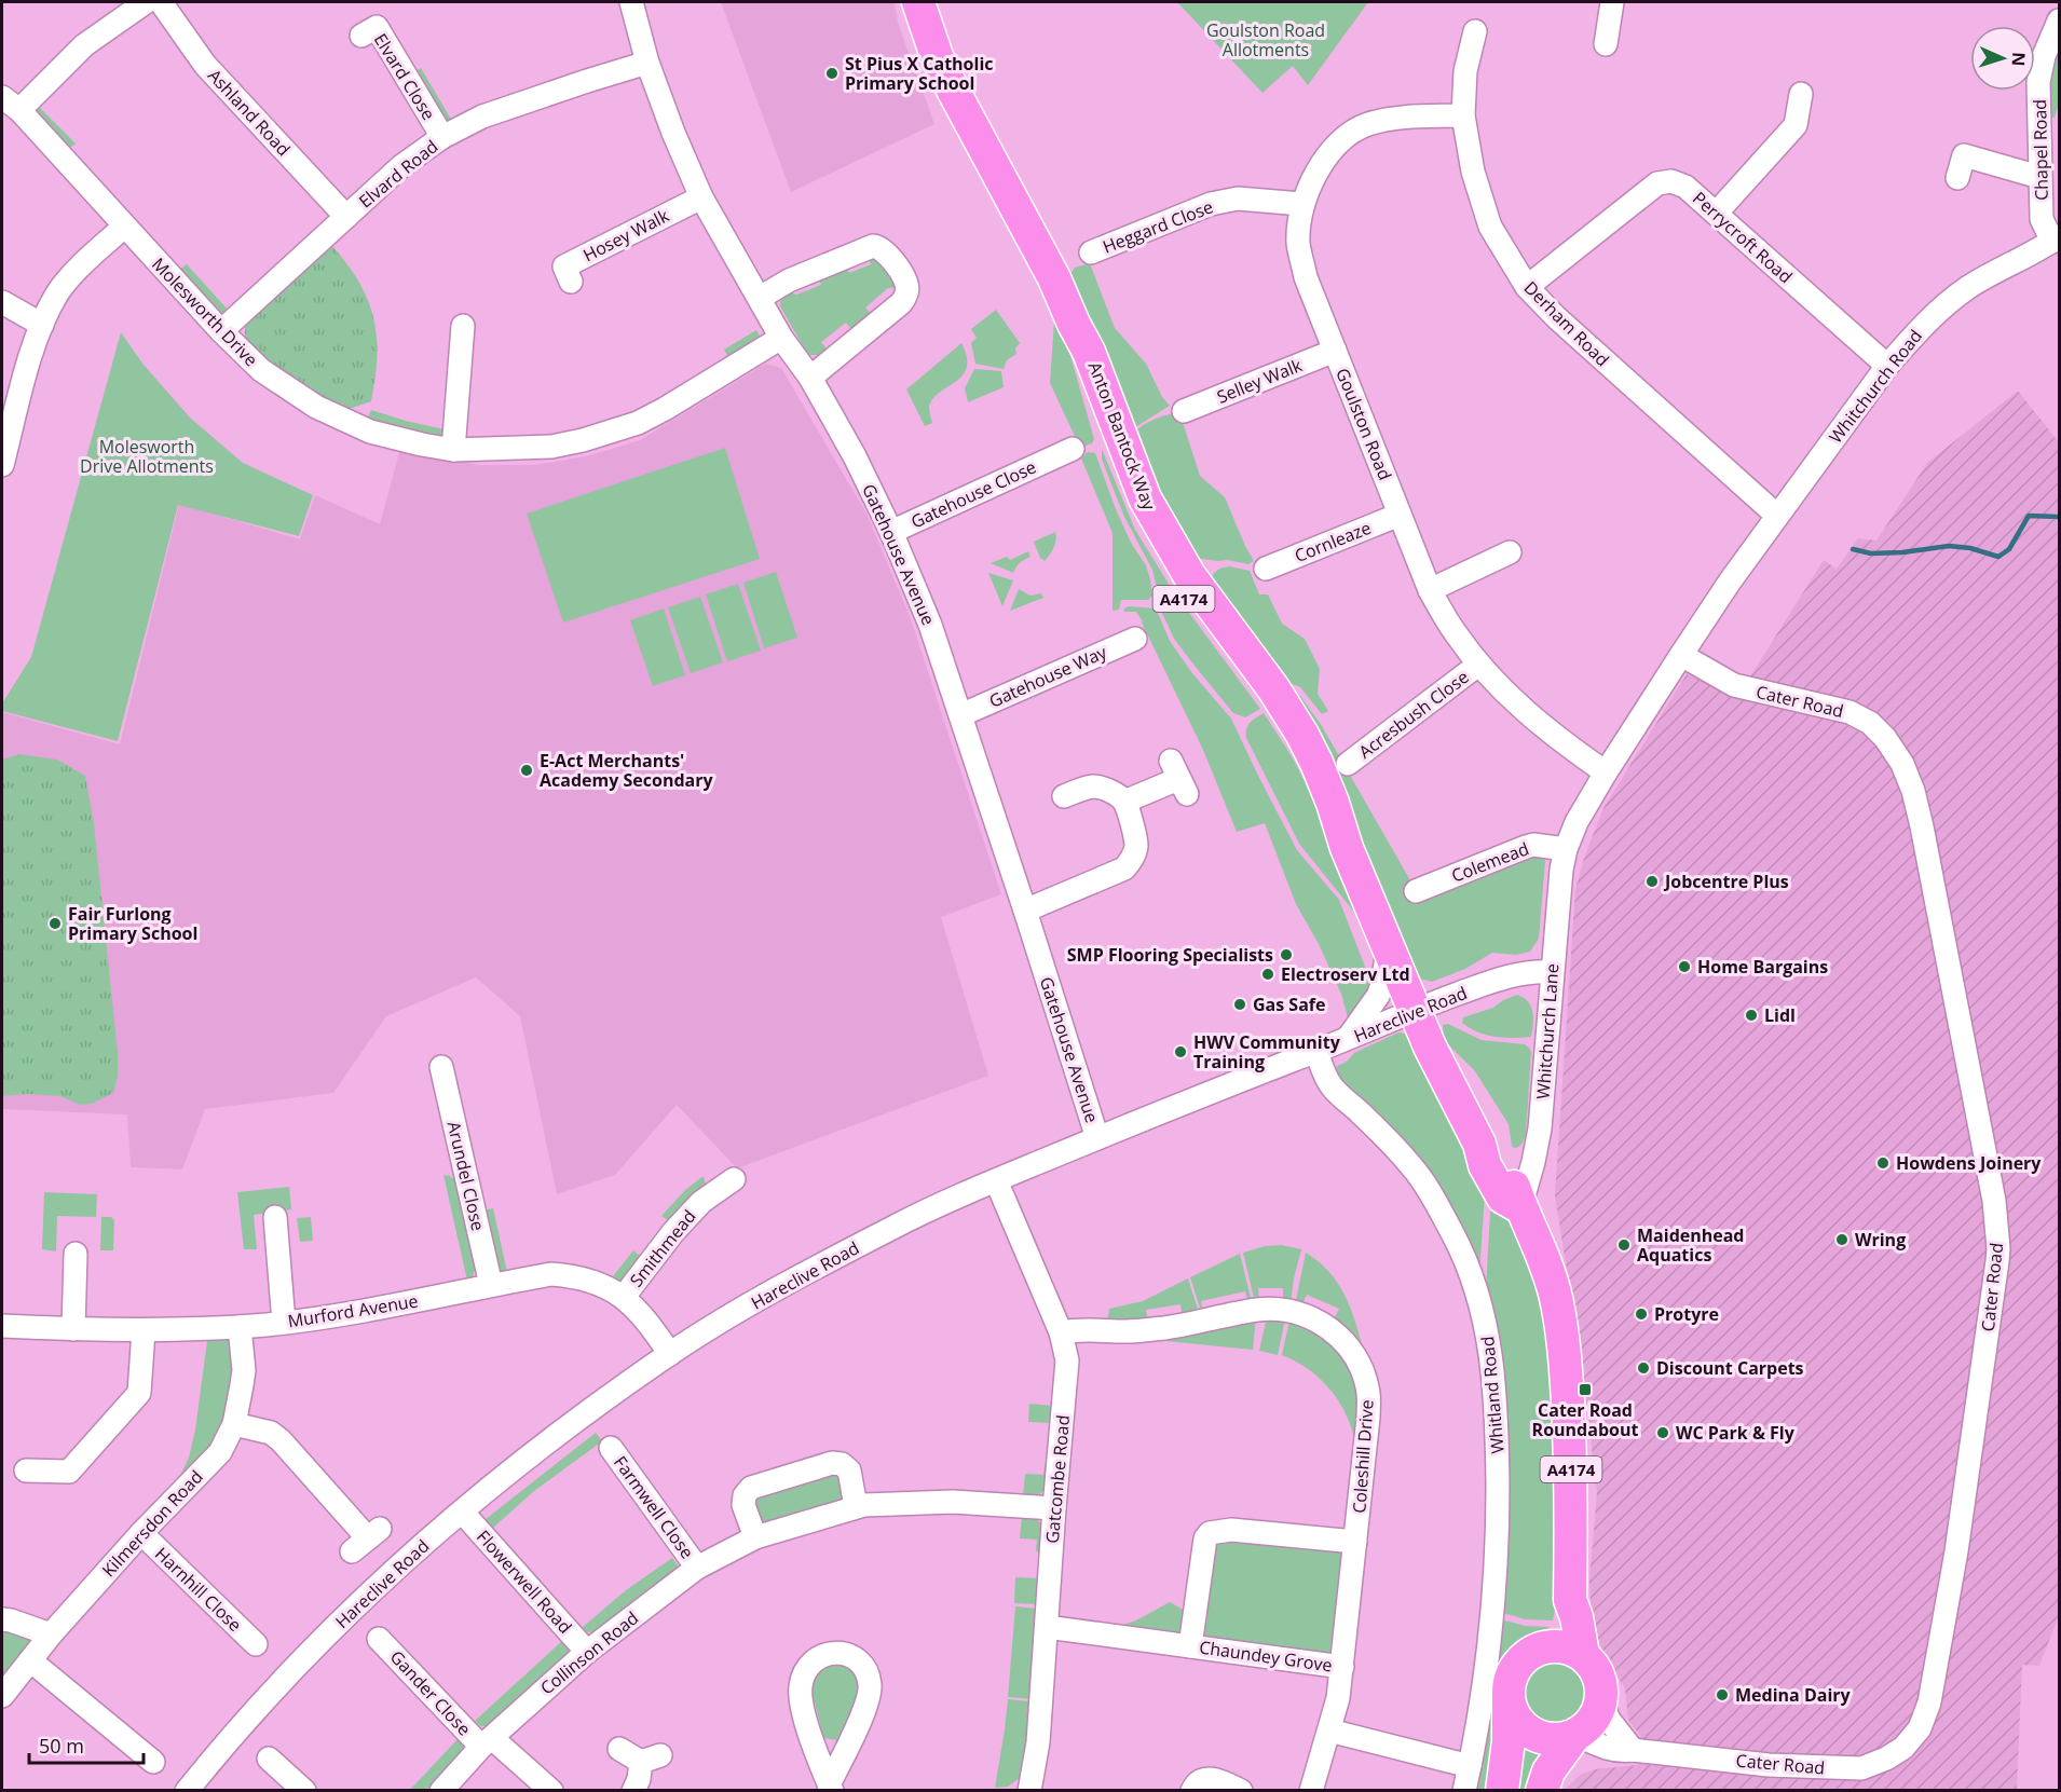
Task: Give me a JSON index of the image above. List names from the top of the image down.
{
  "streets": {
    "highway": ["Anton Bantock Way", "A4174"],
    "street": [
      "Elvard Close",
      "Ashland Road",
      "Chapel Road",
      "Elvard Road",
      "Heggard Close",
      "Hosey Walk",
      "Perrycroft Road",
      "Molesworth Drive",
      "Derham Road",
      "Selley Walk",
      "Whitchurch Road",
      "Goulston Road",
      "Gatehouse Close",
      "Cornleaze",
      "Gatehouse Avenue",
      "Gatehouse Way",
      "Cater Road",
      "Acresbush Close",
      "Colemead",
      "Hareclive Road",
      "Whitchurch Lane",
      "Arundel Close",
      "Smithmead",
      "Murford Avenue",
      "Whitland Road",
      "Coleshill Drive",
      "Gatcombe Road",
      "Farmwell Close",
      "Kilmersdon Road",
      "Flowerwell Road",
      "Harnhill Close",
      "Collinson Road",
      "Chaundey Grove",
      "Gander Close"
    ]
  },
  "crossings": [
    ["Elvard Close", "Elvard Road"],
    ["Ashland Road", "Elvard Road"],
    ["Chapel Road", "Whitchurch Road"],
    ["Elvard Road", "Molesworth Drive"],
    ["Elvard Road", "Gatehouse Avenue"],
    ["Heggard Close", "Goulston Road"],
    ["Hosey Walk", "Gatehouse Avenue"],
    ["Perrycroft Road", "Derham Road"],
    ["Perrycroft Road", "Whitchurch Road"],
    ["Molesworth Drive", "Gatehouse Avenue"],
    ["Derham Road", "Whitchurch Road"],
    ["Derham Road", "Goulston Road"],
    ["Derham Road", "Whitchurch Lane"],
    ["Selley Walk", "Goulston Road"],
    ["Whitchurch Road", "Whitchurch Lane"],
    ["Goulston Road", "Cornleaze"],
    ["Goulston Road", "Acresbush Close"],
    ["Goulston Road", "Whitchurch Lane"],
    ["Anton Bantock Way", "A4174"],
    ["Anton Bantock Way", "Hareclive Road"],
    ["Gatehouse Close", "Gatehouse Avenue"],
    ["Gatehouse Avenue", "Gatehouse Way"],
    ["Gatehouse Avenue", "Hareclive Road"],
    ["A4174", "Cater Road"],
    ["A4174", "Hareclive Road"],
    ["A4174", "Whitchurch Lane"],
    ["Cater Road", "Whitchurch Lane"],
    ["Colemead", "Whitchurch Lane"],
    ["Hareclive Road", "Whitchurch Lane"],
    ["Hareclive Road", "Murford Avenue"],
    ["Hareclive Road", "Whitland Road"],
    ["Hareclive Road", "Gatcombe Road"],
    ["Hareclive Road", "Flowerwell Road"],
    ["Arundel Close", "Murford Avenue"],
    ["Smithmead", "Murford Avenue"],
    ["Murford Avenue", "Kilmersdon Road"],
    ["Coleshill Drive", "Gatcombe Road"],
    ["Coleshill Drive", "Chaundey Grove"],
    ["Gatcombe Road", "Collinson Road"],
    ["Gatcombe Road", "Chaundey Grove"],
    ["Farmwell Close", "Collinson Road"],
    ["Kilmersdon Road", "Harnhill Close"],
    ["Flowerwell Road", "Collinson Road"],
    ["Collinson Road", "Gander Close"]
  ],
  "parks": ["Goulston Road Allotments", "Molesworth Drive Allotments"],
  "places": {
    "other": [
      "St Pius X Catholic Primary School",
      "E-Act Merchants' Academy Secondary",
      "Jobcentre Plus",
      "Fair Furlong Primary School",
      "SMP Flooring Specialists",
      "Home Bargains",
      "Electroserv Ltd",
      "Gas Safe",
      "Lidl",
      "HWV Community Training",
      "Howdens Joinery",
      "Wring",
      "Maidenhead Aquatics",
      "Protyre",
      "Discount Carpets",
      "WC Park & Fly",
      "Medina Dairy"
    ],
    "transit": ["Cater Road Roundabout"]
  },
  "scale_bar": "50 m",
  "north": "right"
}
